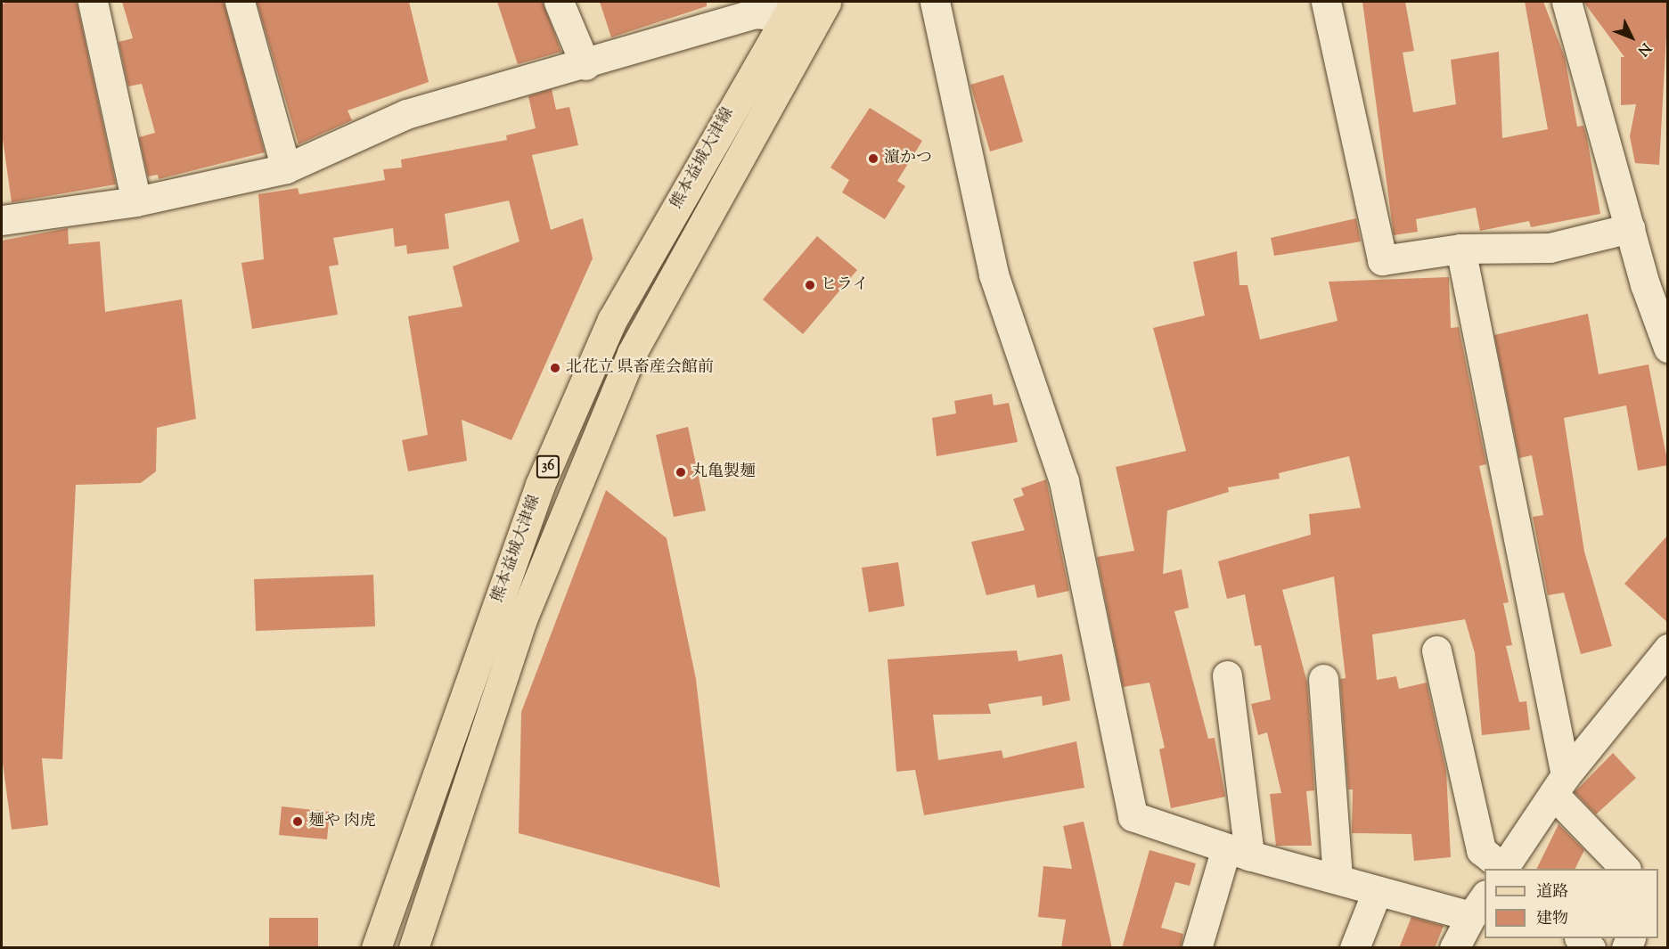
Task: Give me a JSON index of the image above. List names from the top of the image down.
{
  "streets": {
    "main road": ["熊本益城大津線", "36"]
  },
  "places": [
    "濵かつ",
    "ヒライ",
    "北花立 県畜産会館前",
    "丸亀製麺",
    "麺や 肉虎"
  ],
  "legend": ["道路", "建物"],
  "north": "bottom right"
}
